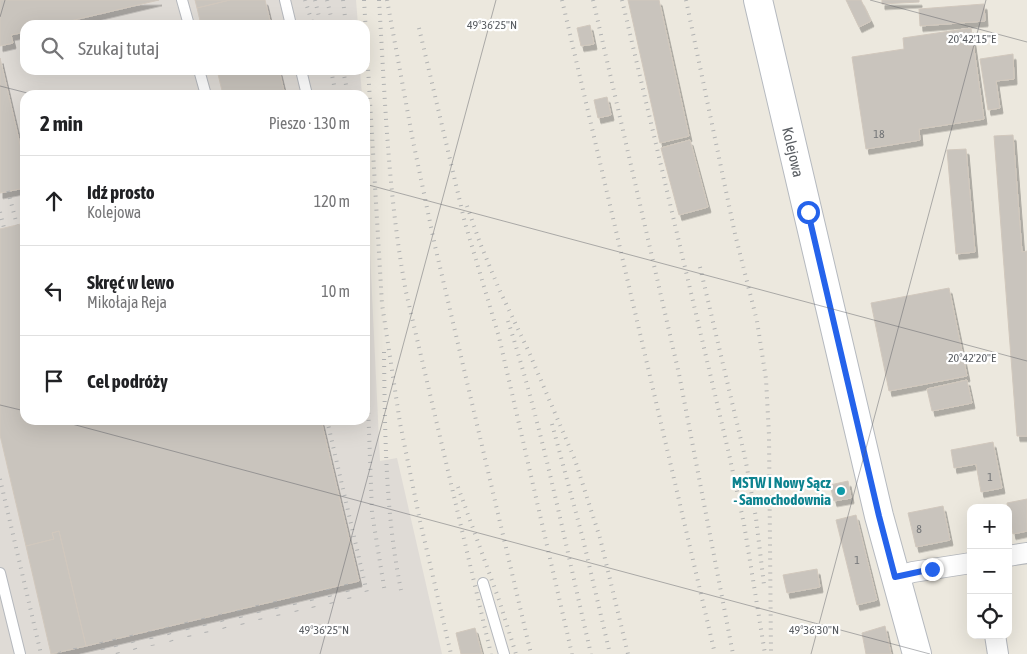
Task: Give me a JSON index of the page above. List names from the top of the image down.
{
  "streets": {
    "street": ["Kolejowa"]
  },
  "places": ["MSTW I Nowy Sącz - Samochodownia"],
  "house_numbers": [
    "18",
    "1",
    "8",
    "1"
  ],
  "page": {
    "search": "Szukaj tutaj",
    "heading": ["2 min", "Pieszo · 130 m"],
    "list": [
      ["Idź prosto", "Kolejowa", "120 m"],
      ["Skręć w lewo", "Mikołaja Reja", "10 m"],
      "Cel podróży"
    ],
    "map_buttons": ["+", "−"]
  },
  "coordinates": [
    "49°36'25\"N",
    "20°42'15\"E",
    "20°42'20\"E",
    "49°36'30\"N"
  ]
}
